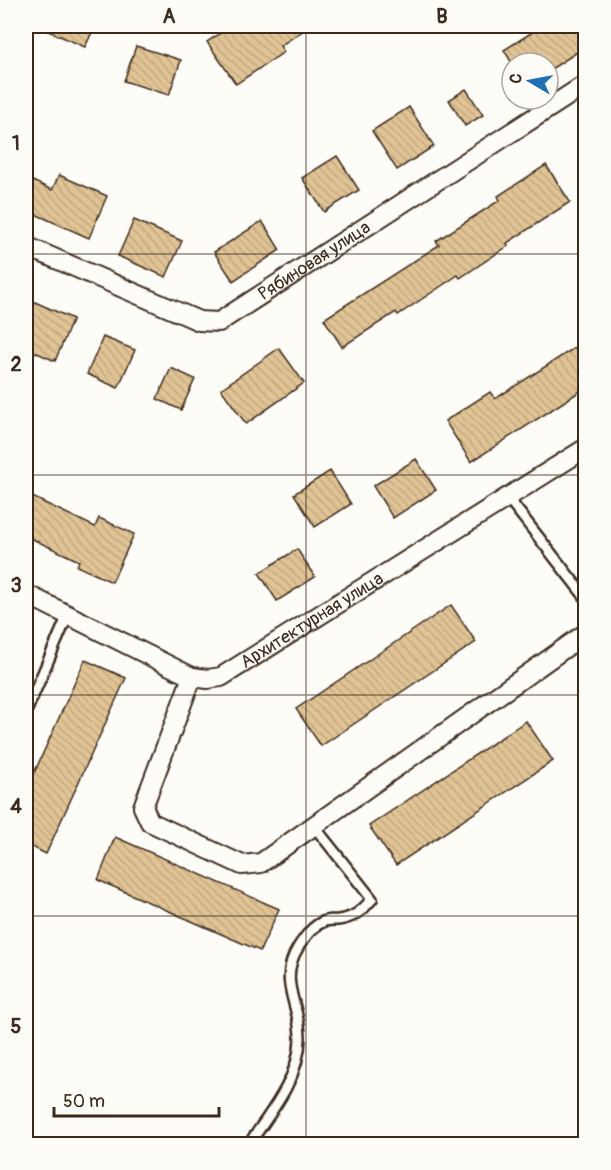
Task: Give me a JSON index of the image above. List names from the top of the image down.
{
  "streets": {
    "street": ["Рябиновая улица", "Архитектурная улица"]
  },
  "scale_bar": "50 m",
  "north": "left",
  "grid": {
    "columns": ["A", "B"],
    "rows": [
      "1",
      "2",
      "3",
      "4",
      "5"
    ]
  }
}
